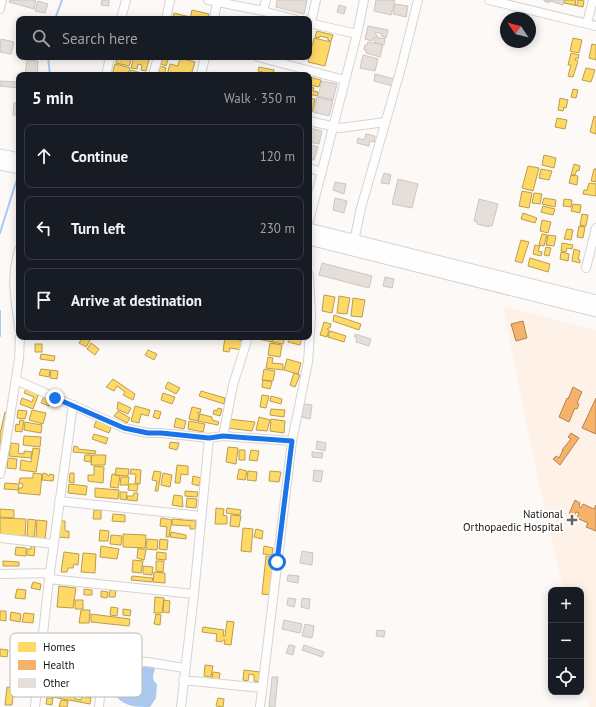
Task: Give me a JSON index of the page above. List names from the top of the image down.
{
  "places": {
    "health": ["National Orthopaedic Hospital"]
  },
  "legend": ["Homes", "Health", "Other"],
  "north": "top left",
  "page": {
    "search": "Search here",
    "heading": ["5 min", "Walk · 350 m"],
    "list": [
      ["Continue", "120 m"],
      ["Turn left", "230 m"],
      "Arrive at destination"
    ],
    "map_buttons": ["+", "−"]
  }
}
